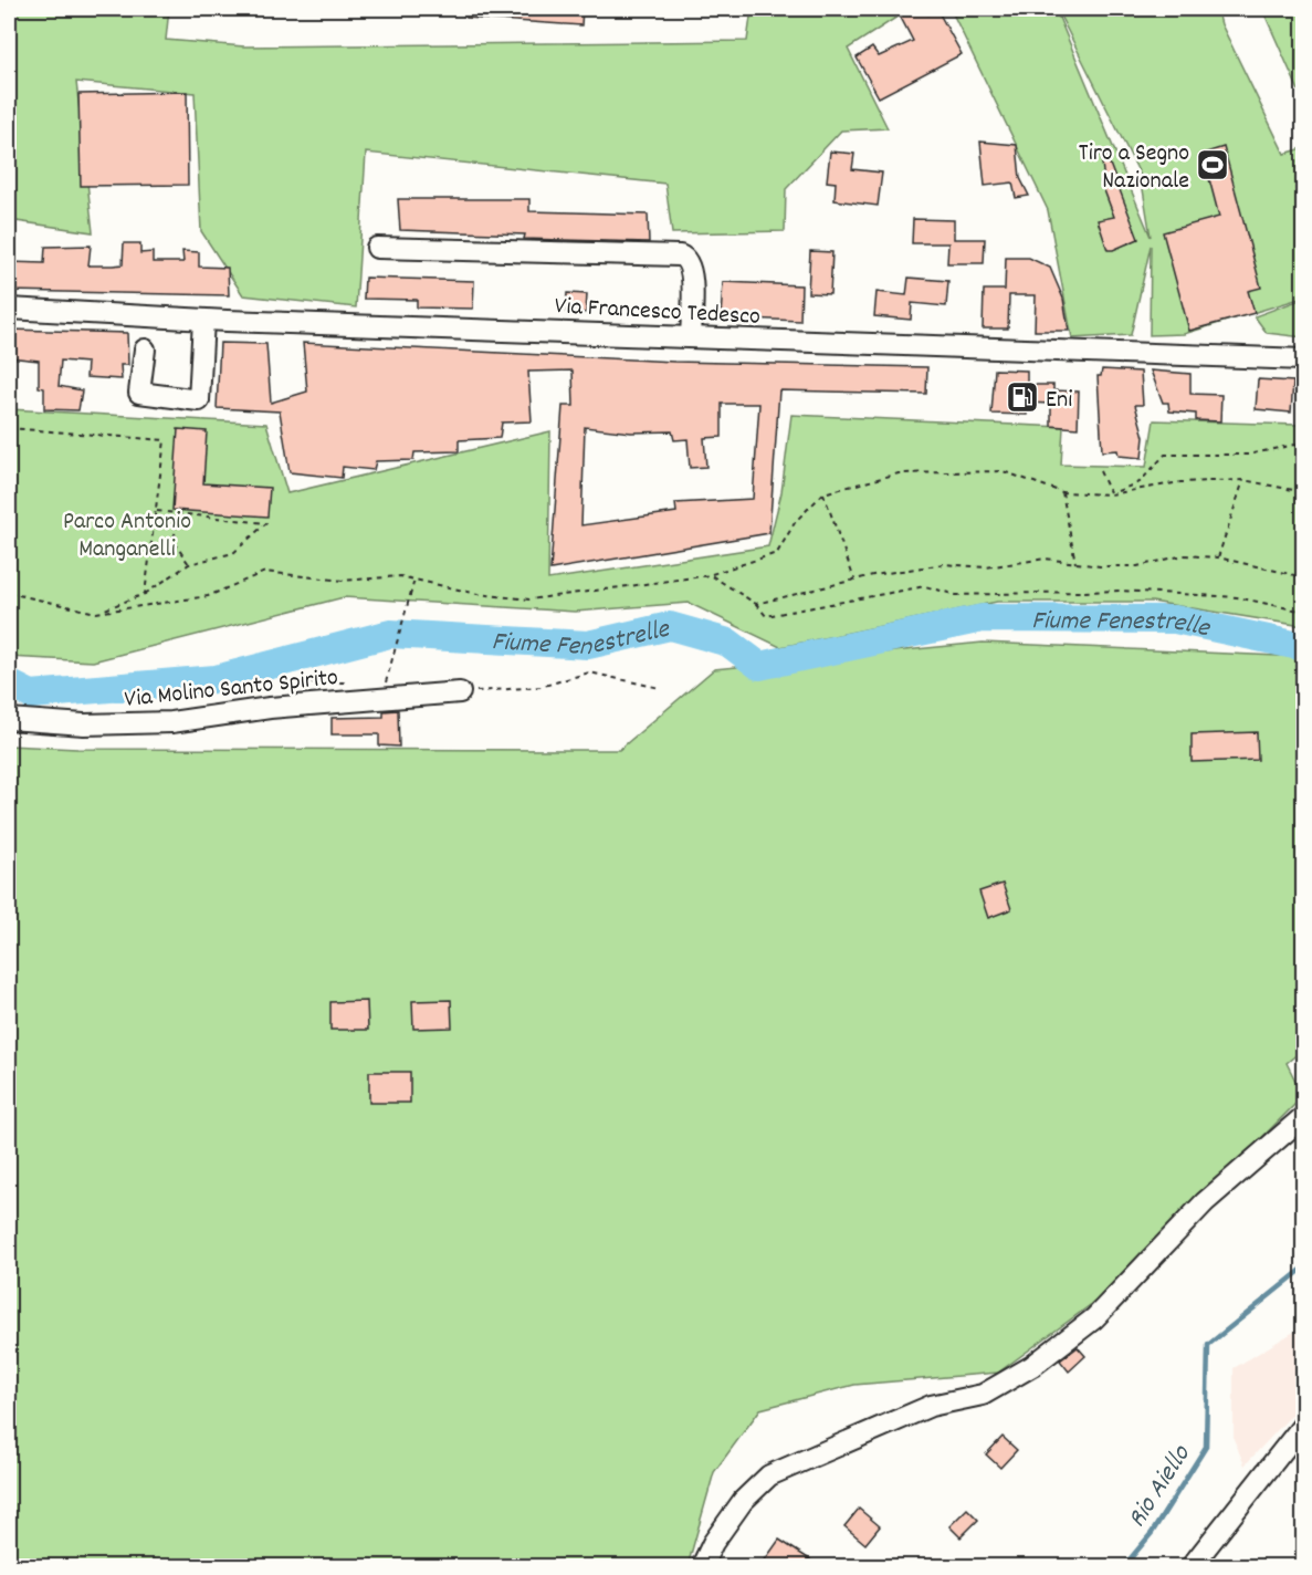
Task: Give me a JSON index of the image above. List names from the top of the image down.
{
  "streets": {
    "street": ["Via Francesco Tedesco", "Via Molino Santo Spirito"]
  },
  "water": ["Fiume Fenestrelle", "Rio Aiello"],
  "parks": ["Parco Antonio Manganelli"],
  "places": {
    "sports": ["Tiro a Segno Nazionale"],
    "fuel station": ["Eni"]
  }
}
